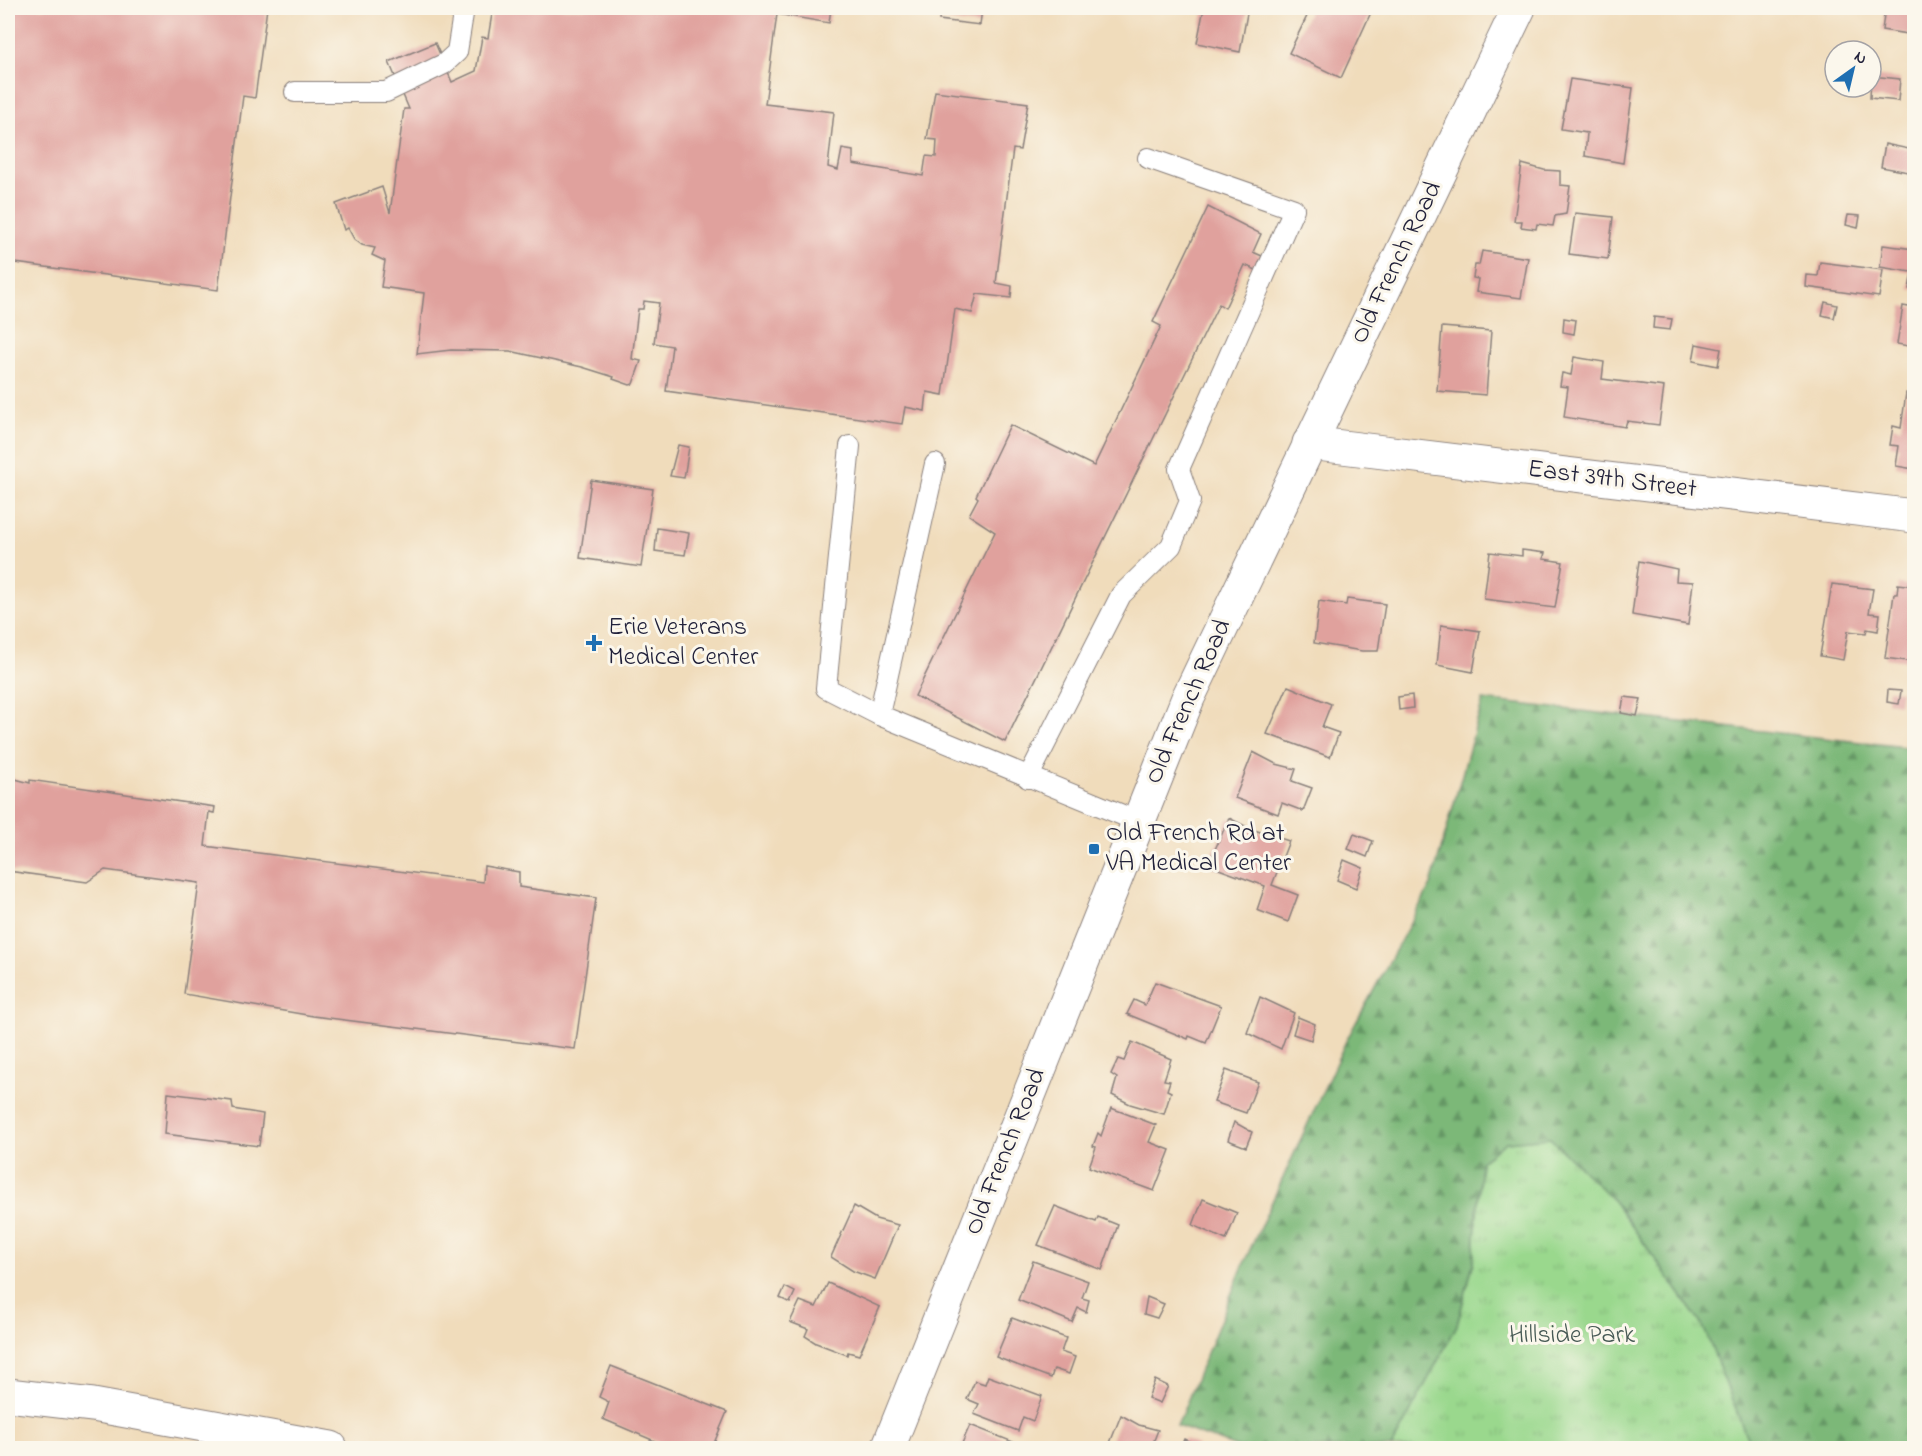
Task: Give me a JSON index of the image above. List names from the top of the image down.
{
  "streets": {
    "main road": ["Old French Road", "East 39th Street"]
  },
  "crossings": [
    ["Old French Road", "East 39th Street"]
  ],
  "parks": ["Hillside Park"],
  "places": {
    "health": ["Erie Veterans Medical Center"],
    "transit": ["Old French Rd at VA Medical Center"]
  },
  "north": "top right"
}
